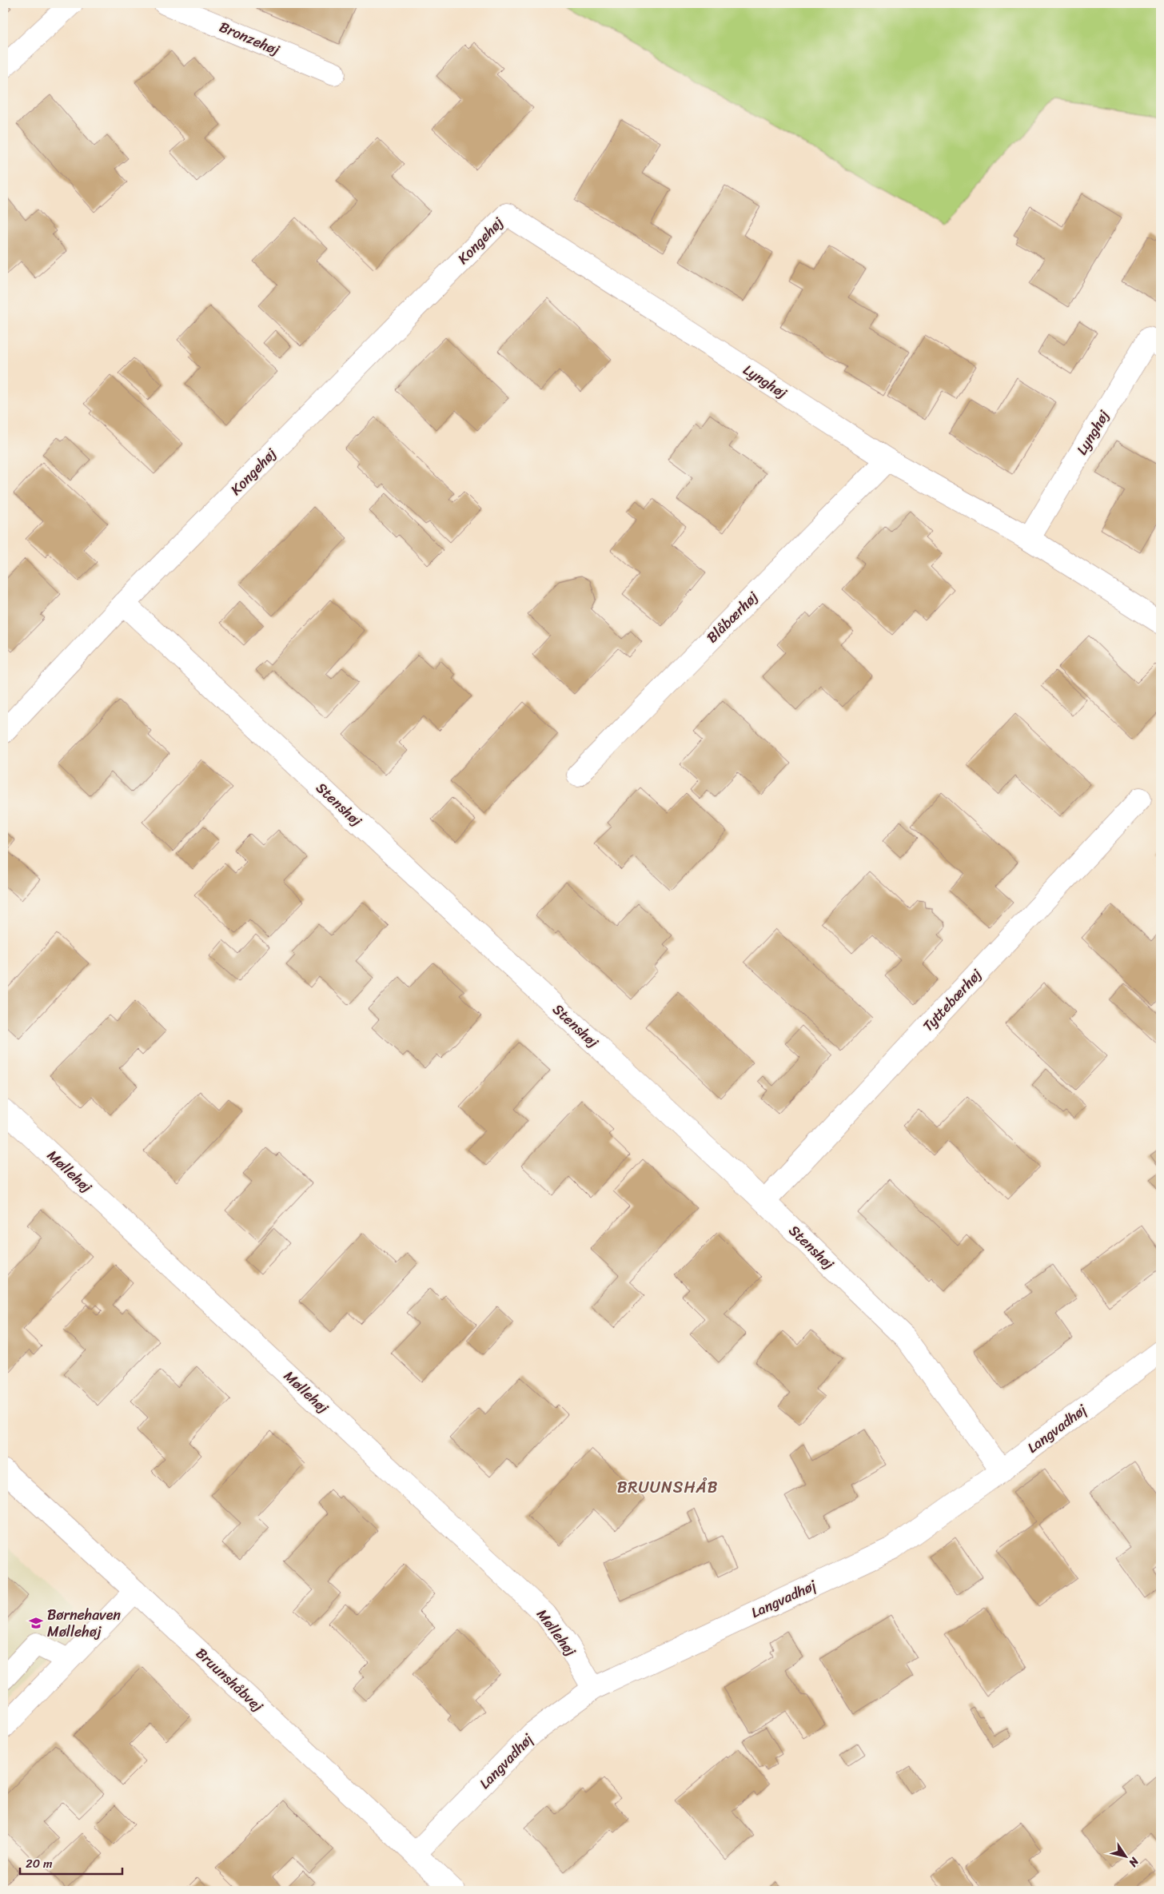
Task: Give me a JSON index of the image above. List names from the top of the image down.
{
  "streets": {
    "street": [
      "Bronzehøj",
      "Kongehøj",
      "Lynghøj",
      "Blåbærhøj",
      "Stenshøj",
      "Tyttebærhøj",
      "Møllehøj",
      "Langvadhøj",
      "Bruunshåbvej"
    ]
  },
  "crossings": [
    ["Kongehøj", "Lynghøj"],
    ["Kongehøj", "Stenshøj"],
    ["Lynghøj", "Blåbærhøj"],
    ["Stenshøj", "Tyttebærhøj"],
    ["Stenshøj", "Langvadhøj"],
    ["Møllehøj", "Langvadhøj"],
    ["Langvadhøj", "Bruunshåbvej"]
  ],
  "districts": ["BRUUNSHÅB"],
  "places": {
    "school or university": ["Børnehaven Møllehøj"]
  },
  "scale_bar": "20 m",
  "north": "bottom right"
}
